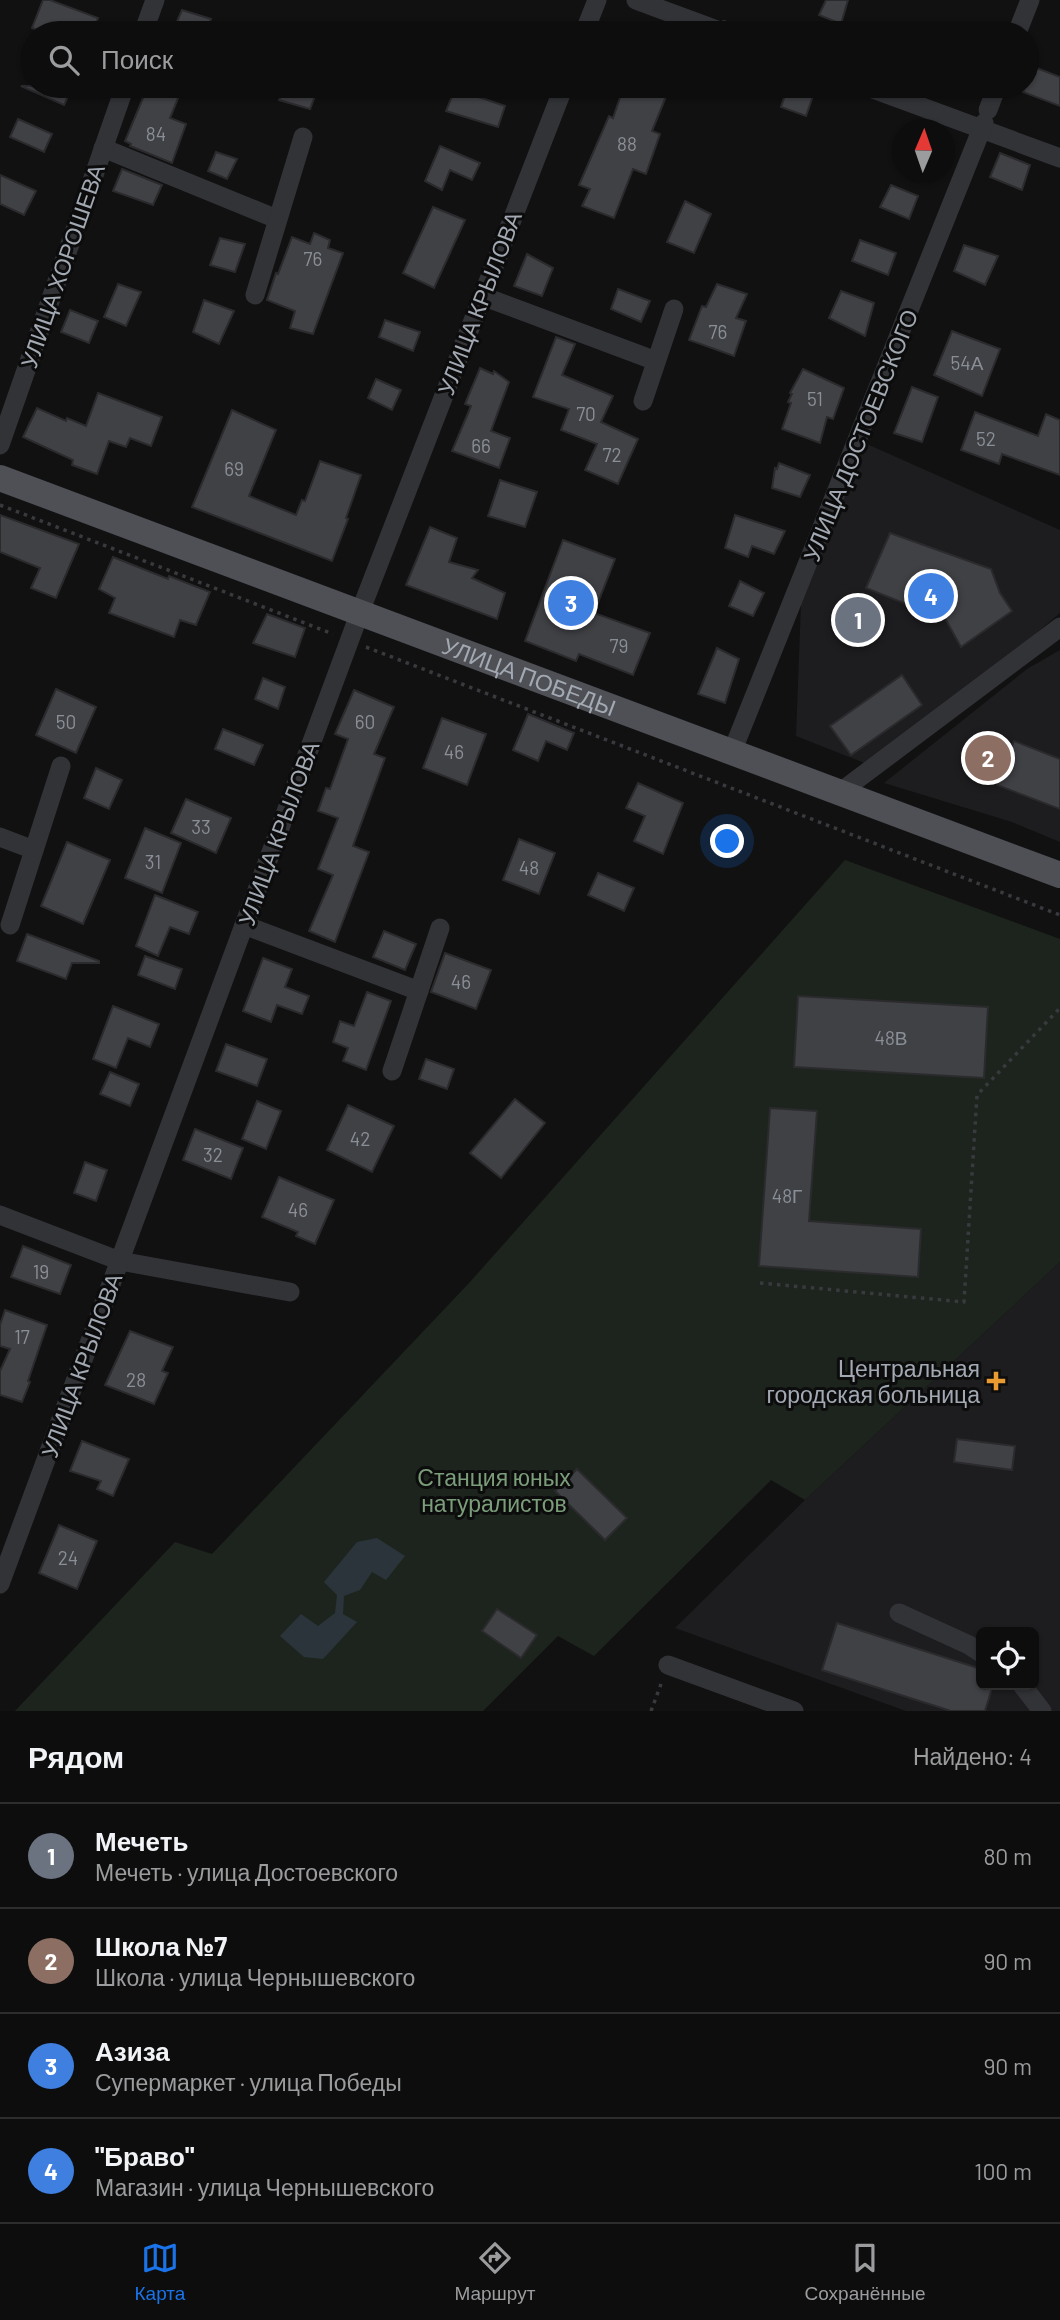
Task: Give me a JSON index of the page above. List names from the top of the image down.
{
  "streets": {
    "main road": ["УЛИЦА ПОБЕДЫ"],
    "street": ["УЛИЦА ХОРОШЕВА", "УЛИЦА КРЫЛОВА", "УЛИЦА ДОСТОЕВСКОГО"]
  },
  "crossings": [
    ["УЛИЦА КРЫЛОВА", "УЛИЦА ПОБЕДЫ"],
    ["УЛИЦА ДОСТОЕВСКОГО", "УЛИЦА ПОБЕДЫ"]
  ],
  "parks": ["Станция юных натуралистов"],
  "places": {
    "health": ["Центральная городская больница"]
  },
  "house_numbers": [
    "84",
    "88",
    "76",
    "76",
    "54А",
    "51",
    "70",
    "52",
    "66",
    "72",
    "69",
    "79",
    "50",
    "60",
    "46",
    "33",
    "31",
    "48",
    "46",
    "48В",
    "42",
    "32",
    "48Г",
    "46",
    "19",
    "17",
    "28",
    "24"
  ],
  "north": "top",
  "page": {
    "search": "Поиск",
    "pins": [
      "4",
      "3",
      "1",
      "2"
    ],
    "heading": ["Рядом", "Найдено: 4"],
    "list": [
      {
        "mark": "1",
        "name": "Мечеть",
        "note": "Мечеть · улица Достоевского",
        "value": "80 m"
      },
      {
        "mark": "2",
        "name": "Школа №7",
        "note": "Школа · улица Чернышевского",
        "value": "90 m"
      },
      {
        "mark": "3",
        "name": "Азиза",
        "note": "Супермаркет · улица Победы",
        "value": "90 m"
      },
      {
        "mark": "4",
        "name": "\"Браво\"",
        "note": "Магазин · улица Чернышевского",
        "value": "100 m"
      }
    ],
    "nav": ["Карта", "Маршрут", "Сохранённые"]
  }
}
